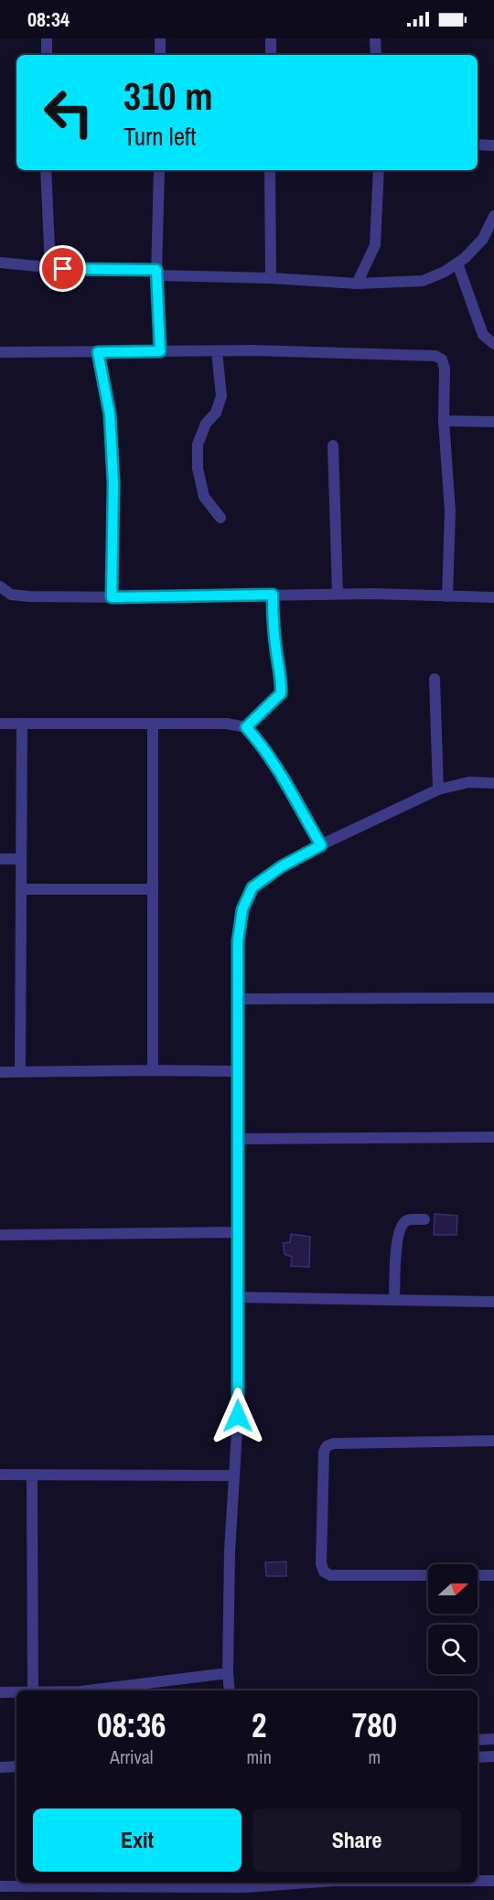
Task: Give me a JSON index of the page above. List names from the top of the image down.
{
  "north": "right",
  "page": {
    "status": "08:34",
    "turn": ["310 m", "Turn left"],
    "eta": [
      "08:36",
      "Arrival",
      "2",
      "min",
      "780",
      "m"
    ],
    "buttons": ["Exit", "Share"]
  }
}
